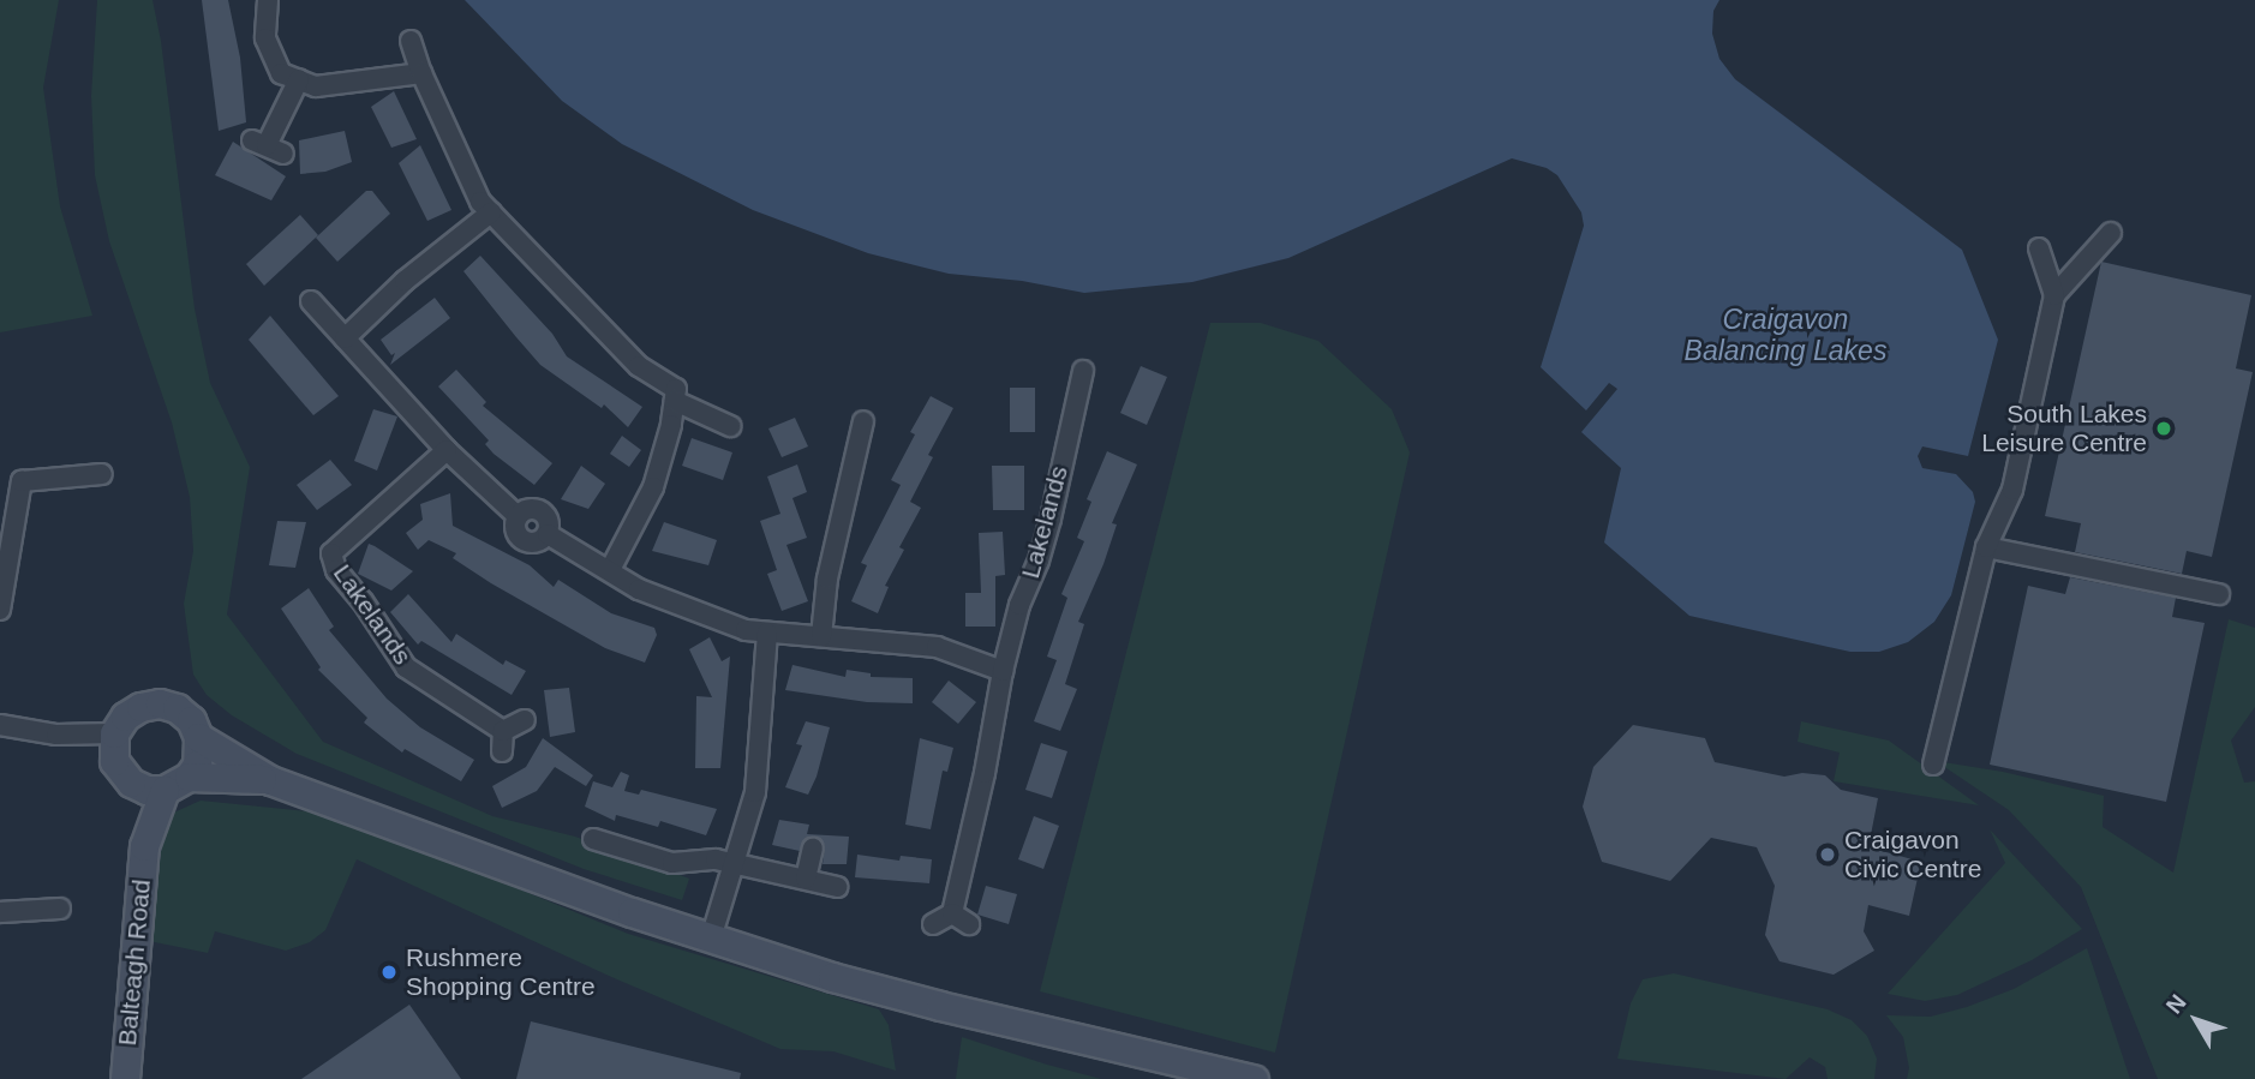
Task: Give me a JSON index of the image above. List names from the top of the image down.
{
  "streets": {
    "street": ["Lakelands", "Balteagh Road"]
  },
  "water": ["Craigavon Balancing Lakes"],
  "places": ["South Lakes Leisure Centre", "Craigavon Civic Centre", "Rushmere Shopping Centre"],
  "north": "top left"
}
